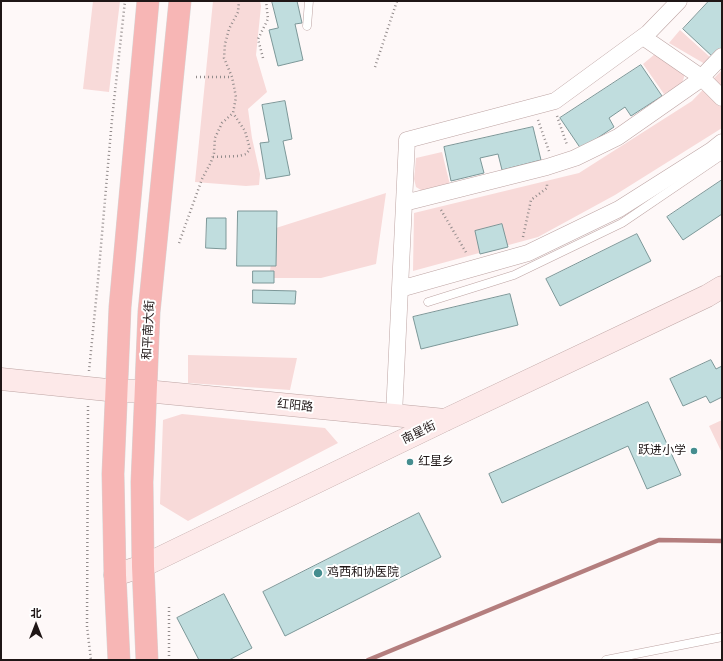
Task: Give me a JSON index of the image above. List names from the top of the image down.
{
  "streets": {
    "highway": ["和平南大街"],
    "street": ["红阳路", "南星街"]
  },
  "crossings": [
    ["和平南大街", "红阳路"],
    ["和平南大街", "南星街"],
    ["红阳路", "南星街"]
  ],
  "places": ["跃进小学", "红星乡", "鸡西和协医院"],
  "north": "top"
}
